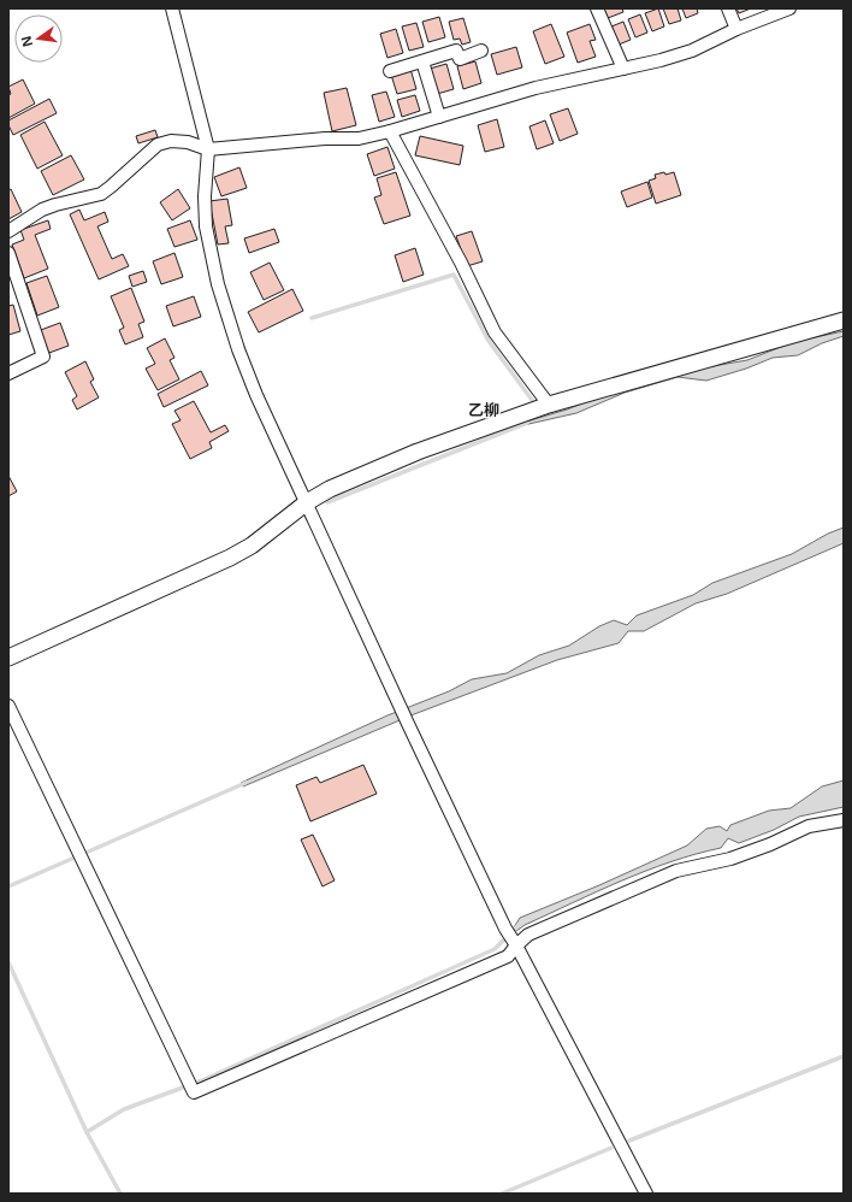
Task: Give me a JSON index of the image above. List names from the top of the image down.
{
  "districts": ["乙柳"],
  "north": "left"
}
